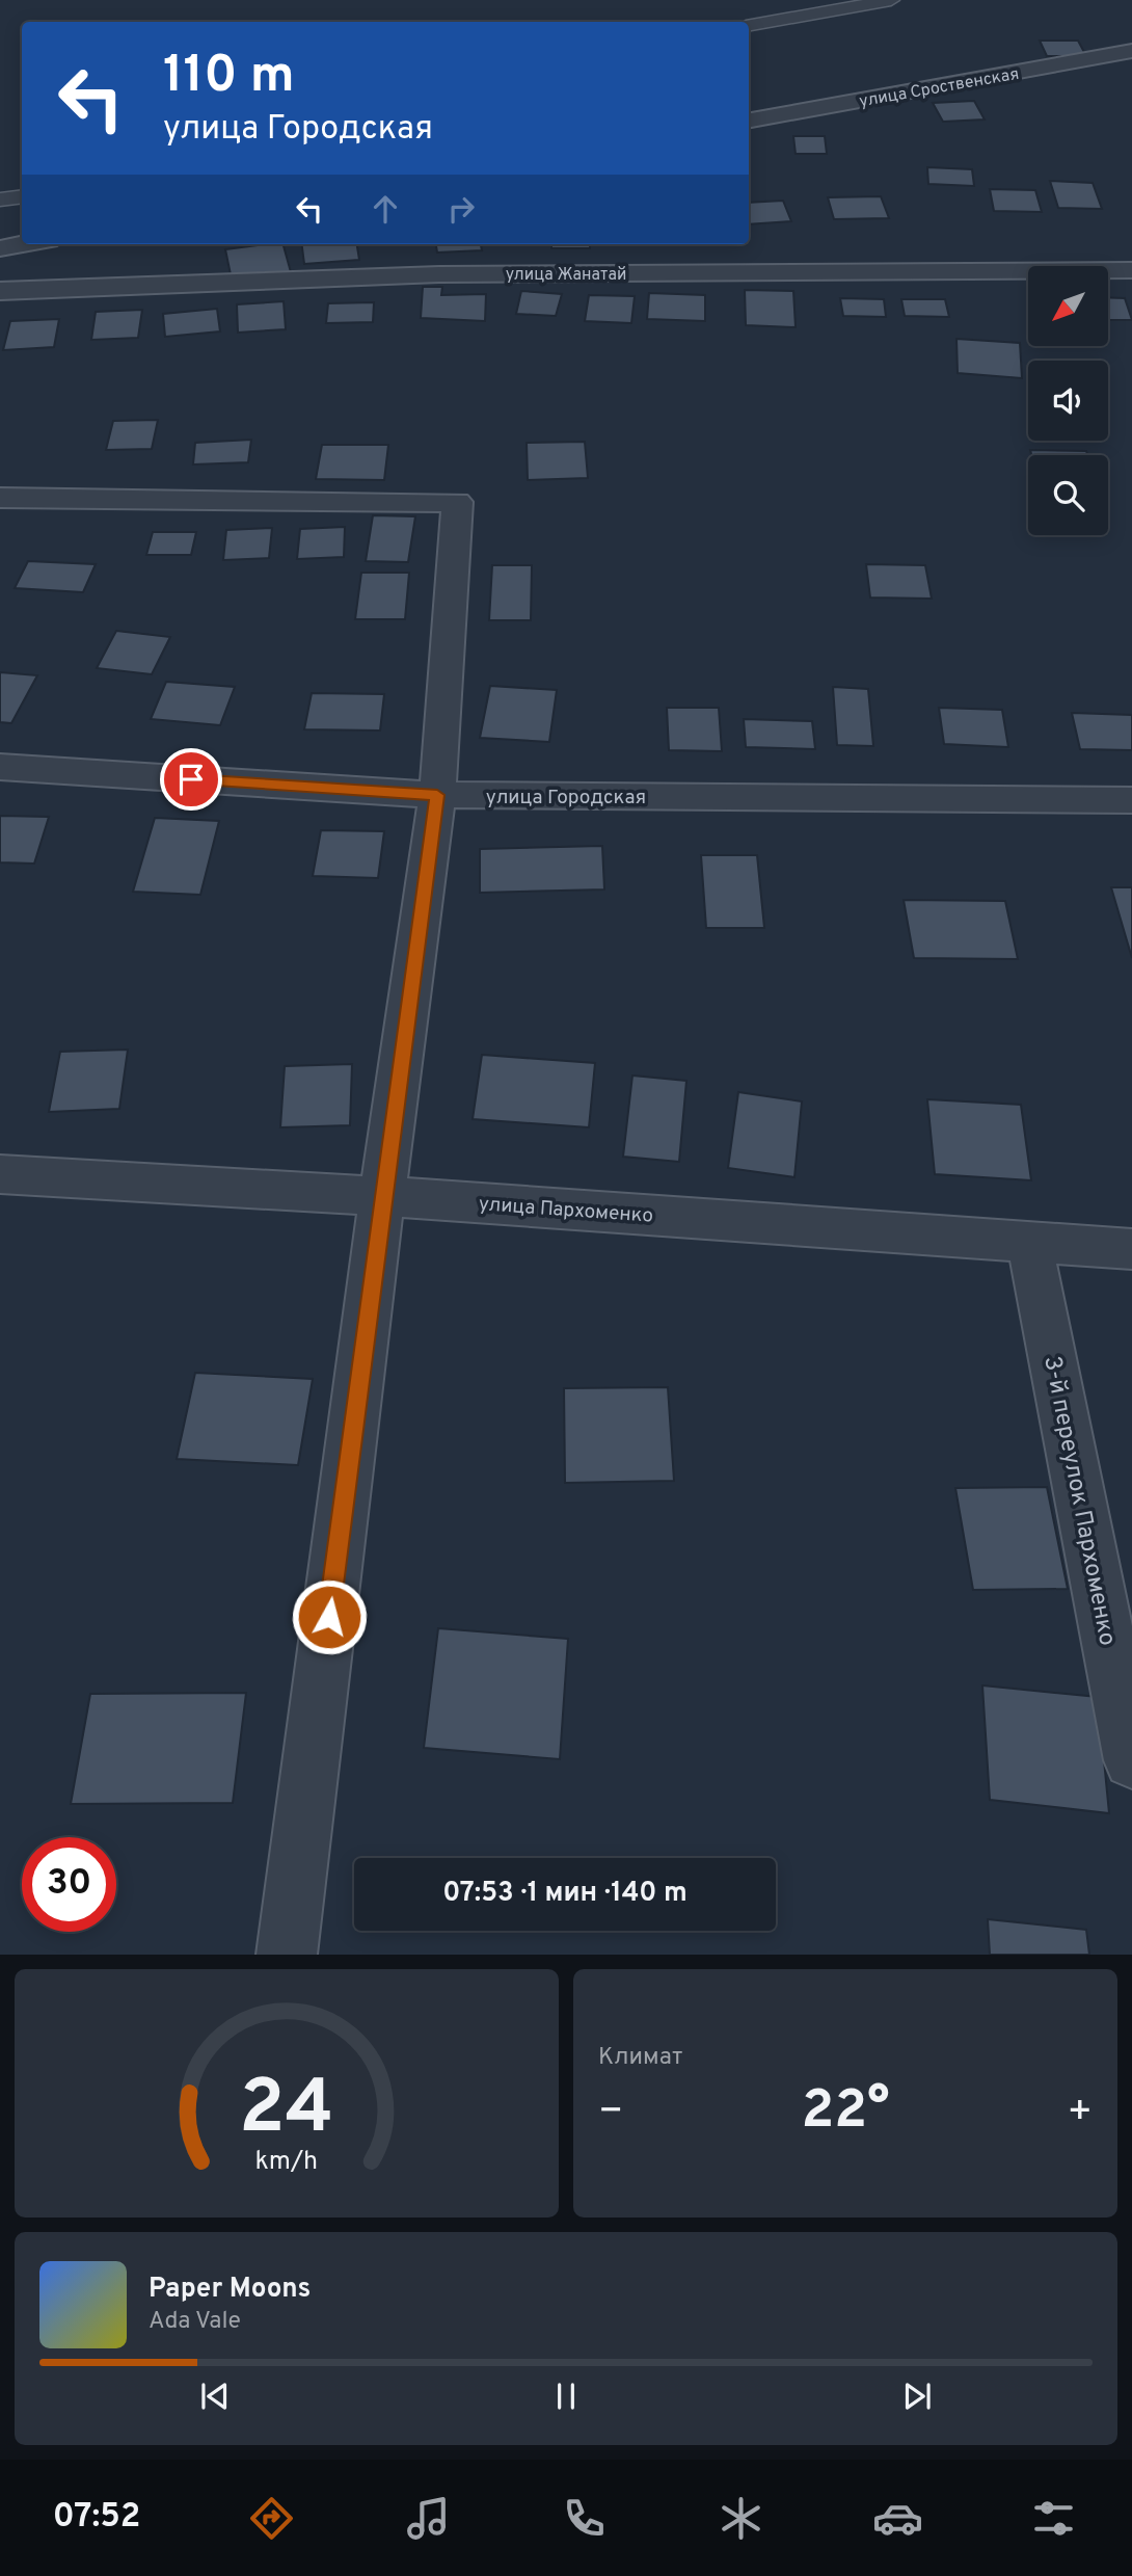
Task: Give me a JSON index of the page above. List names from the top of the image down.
{
  "streets": {
    "street": [
      "улица Сроственская",
      "улица Жанатай",
      "улица Городская",
      "улица Пархоменко",
      "3-й переулок Пархоменко"
    ]
  },
  "crossings": [
    ["улица Пархоменко", "3-й переулок Пархоменко"]
  ],
  "north": "bottom left",
  "page": {
    "turn": ["110 m", "улица Городская"],
    "limit": "30",
    "trip": "07:53 · 1 мин · 140 m",
    "tile": "Климат",
    "heat": ["−", "22°", "+"],
    "song": ["Paper Moons", "Ada Vale"],
    "tabs": "07:52",
    "gauge": ["24", "km/h"]
  }
}
